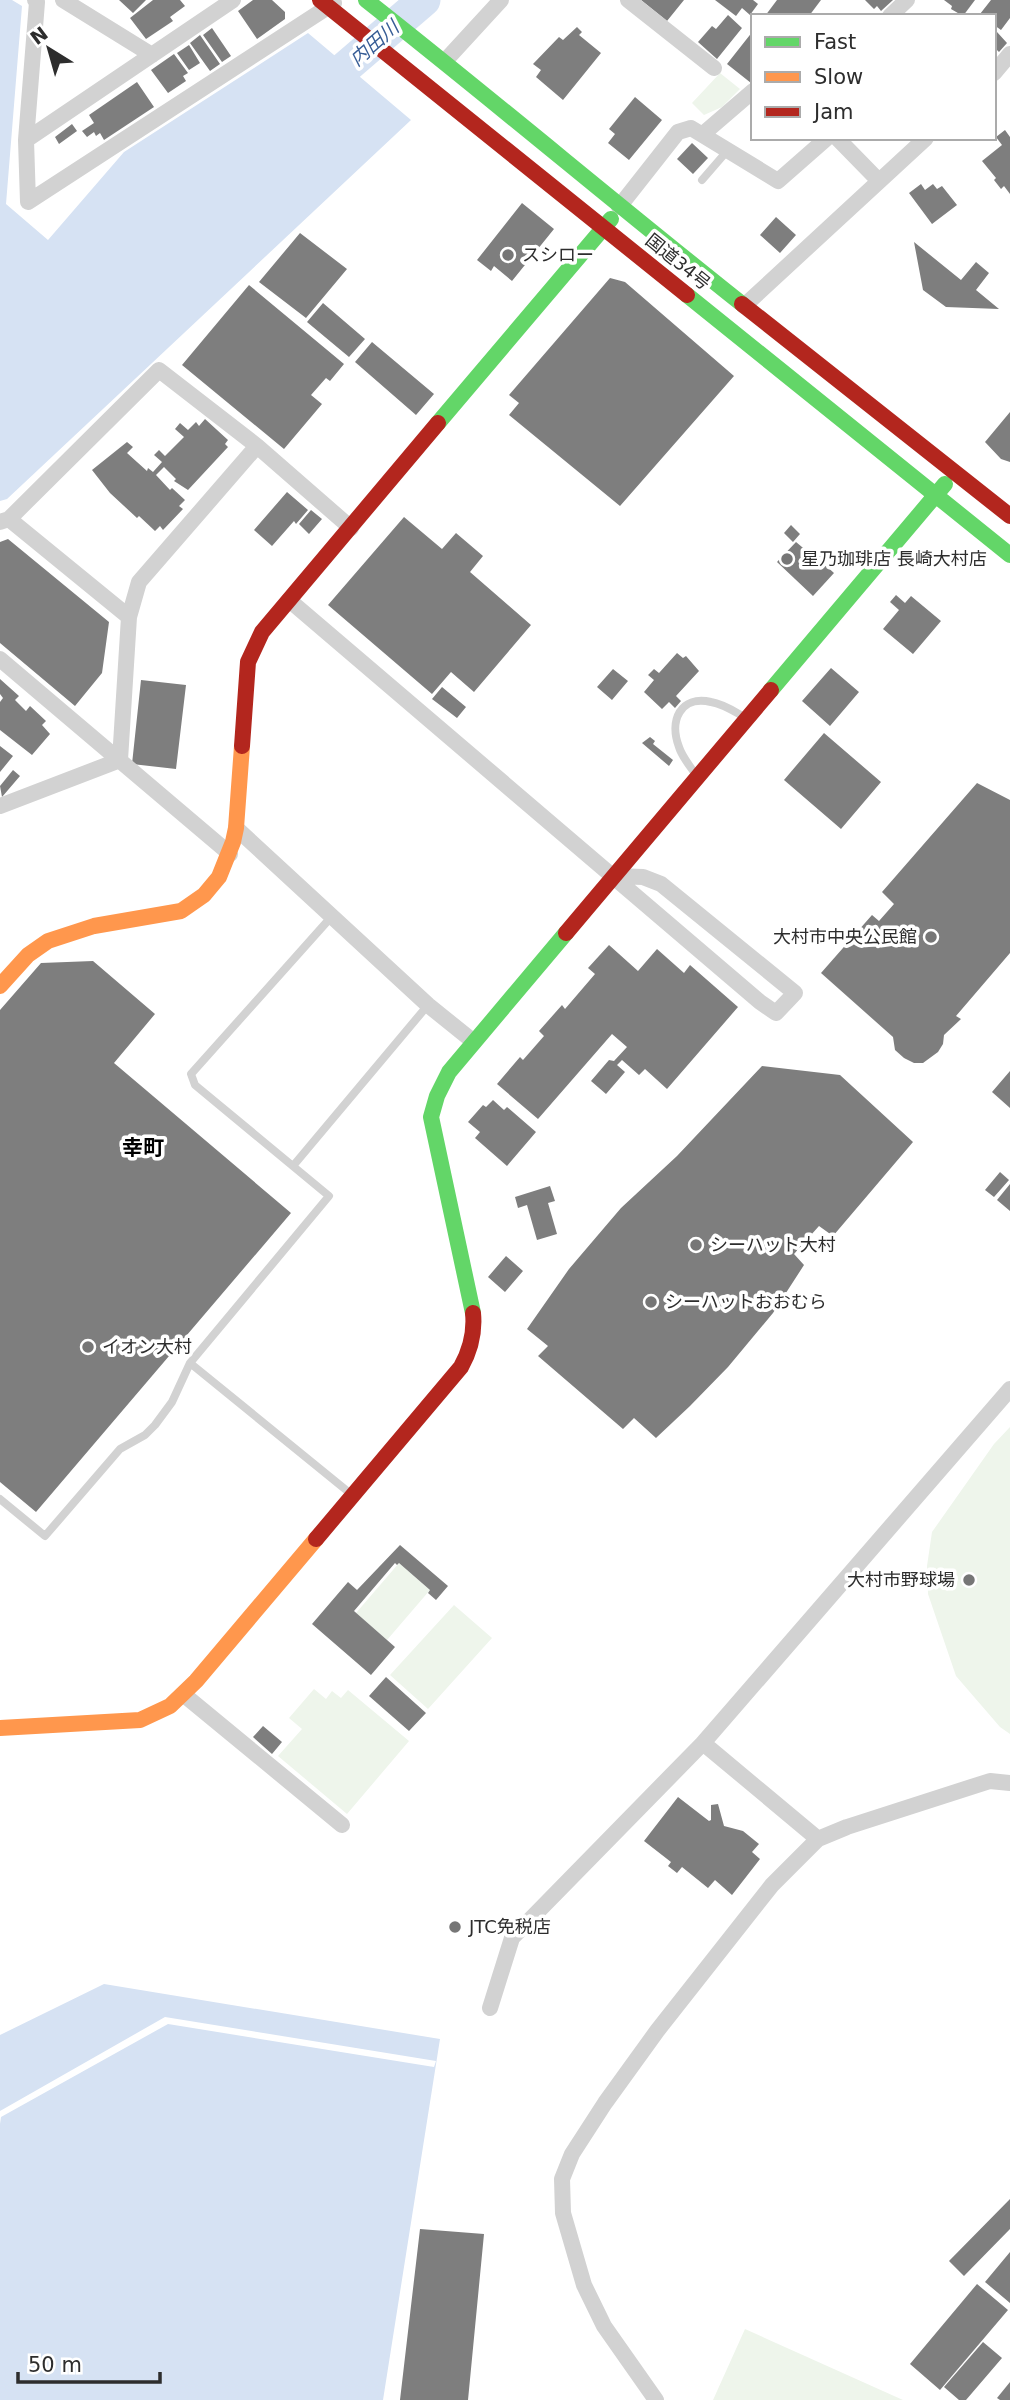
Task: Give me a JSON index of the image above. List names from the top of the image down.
{
  "streets": {
    "main road": ["国道34号"]
  },
  "districts": ["幸町"],
  "water": ["内田川"],
  "places": [
    "スシロー",
    "星乃珈琲店 長崎大村店",
    "大村市中央公民館",
    "シーハット大村",
    "シーハットおおむら",
    "イオン大村",
    "大村市野球場",
    "JTC免税店"
  ],
  "legend": ["Fast", "Slow", "Jam"],
  "scale_bar": "50 m",
  "north": "top left"
}
